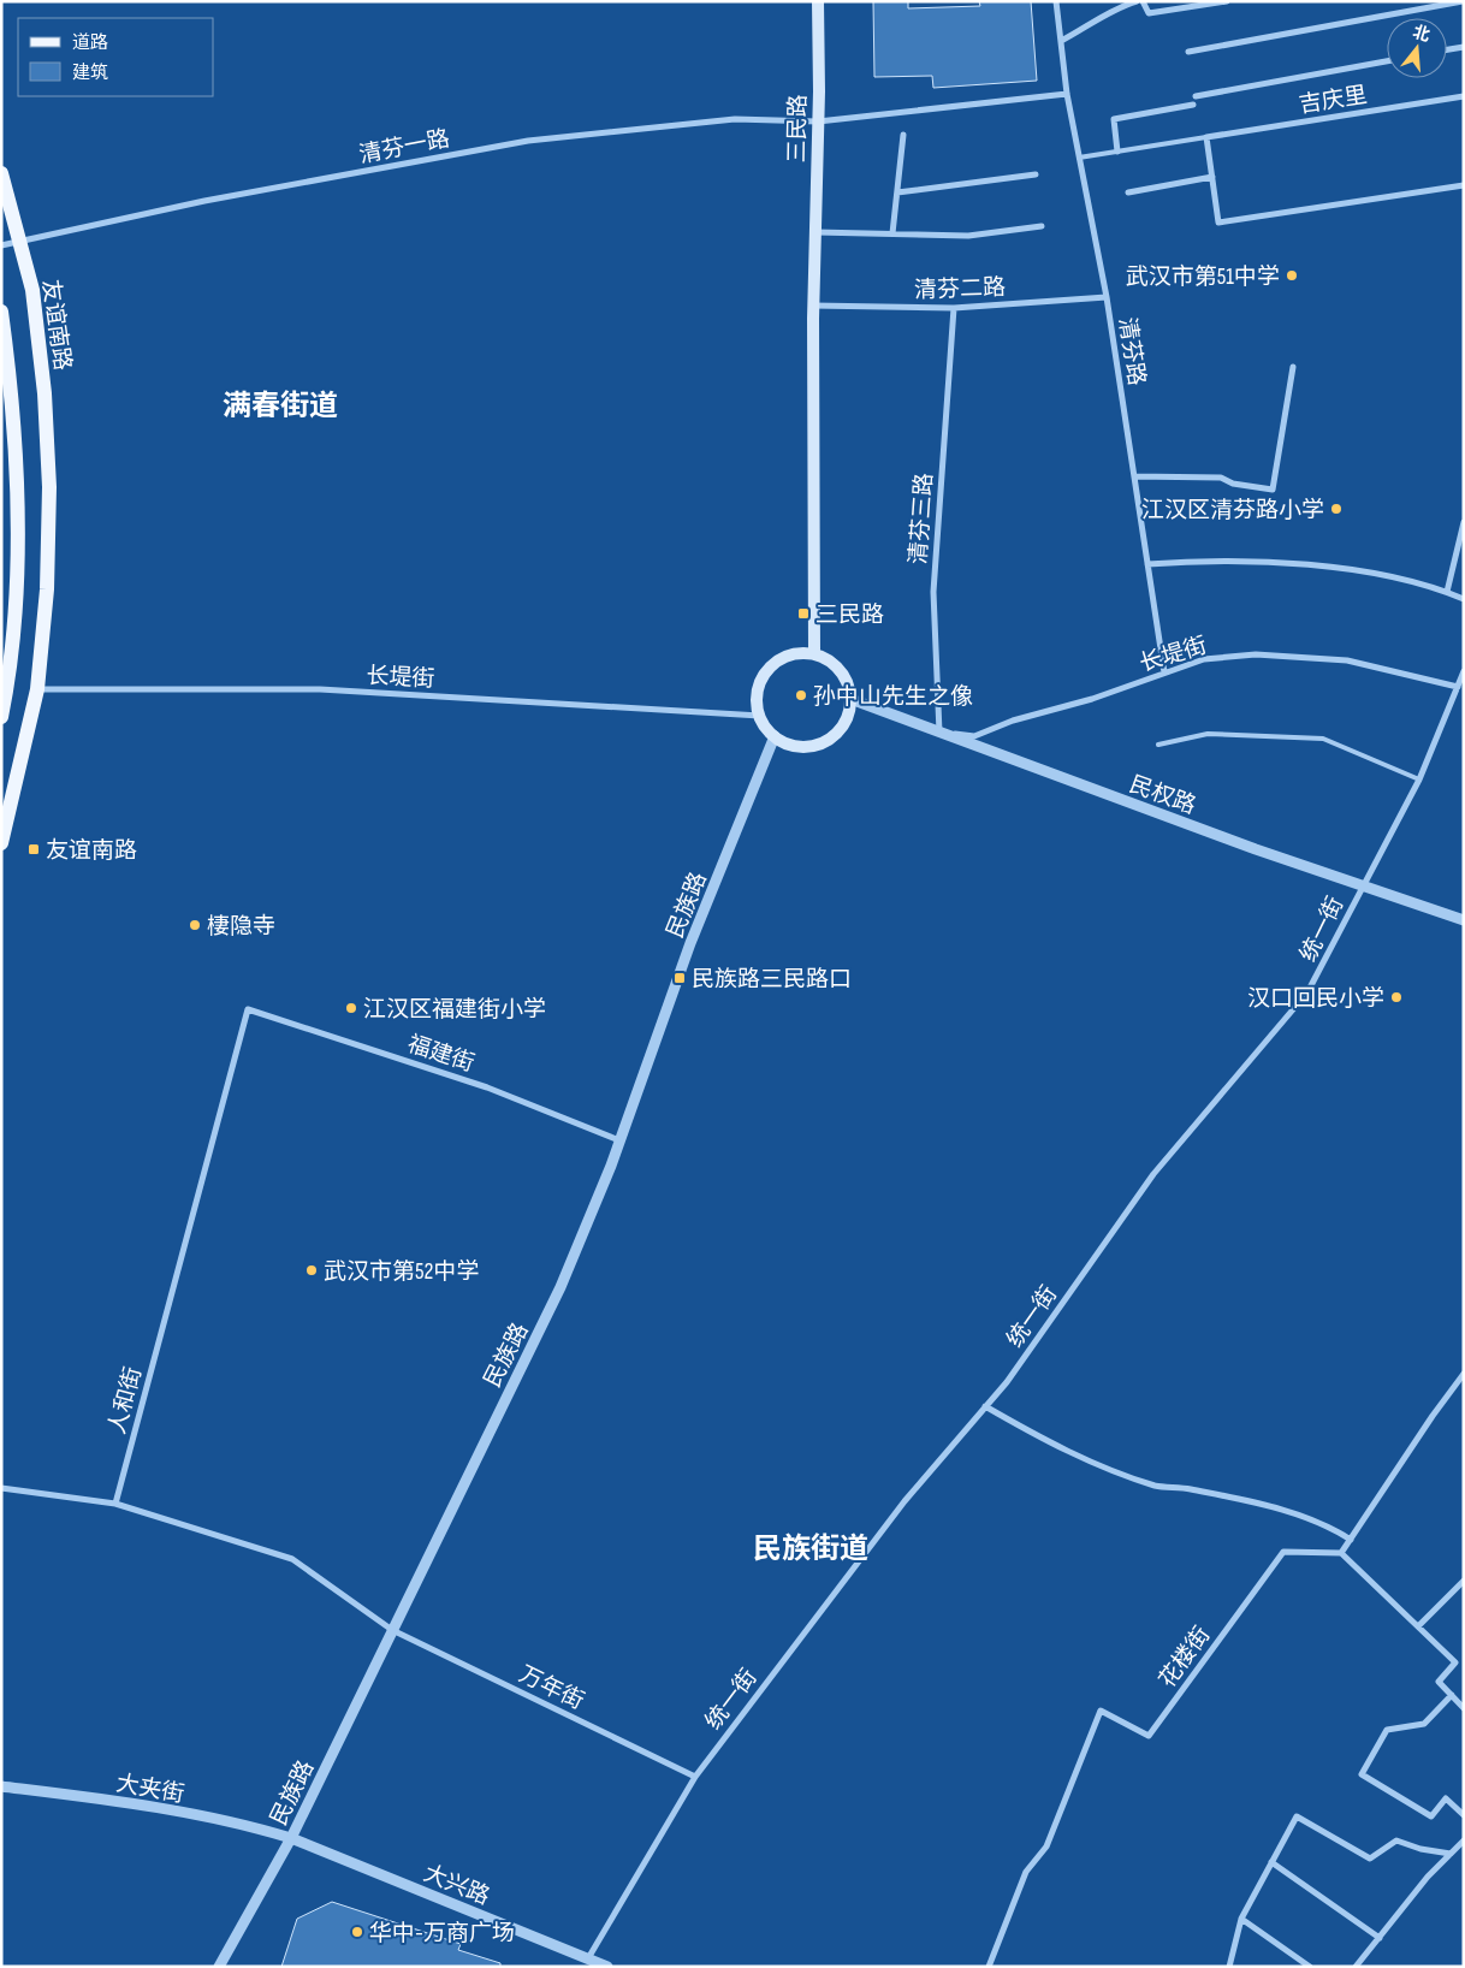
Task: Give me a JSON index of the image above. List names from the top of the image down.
{
  "streets": {
    "main road": ["三民路", "友谊南路"],
    "street": [
      "吉庆里",
      "清芬一路",
      "清芬二路",
      "清芬路",
      "清芬三路",
      "长堤街",
      "民权路",
      "民族路",
      "统一街",
      "福建街",
      "人和街",
      "花楼街",
      "万年街",
      "大夹街",
      "大兴路"
    ]
  },
  "crossings": [
    ["三民路", "清芬一路"],
    ["三民路", "清芬二路"],
    ["三民路", "长堤街"],
    ["三民路", "民权路"],
    ["三民路", "民族路"],
    ["清芬一路", "友谊南路"],
    ["清芬一路", "清芬路"],
    ["清芬二路", "清芬路"],
    ["清芬二路", "清芬三路"],
    ["友谊南路", "长堤街"],
    ["清芬路", "长堤街"],
    ["清芬三路", "长堤街"],
    ["清芬三路", "民权路"],
    ["长堤街", "民权路"],
    ["长堤街", "民族路"],
    ["长堤街", "统一街"],
    ["民权路", "民族路"],
    ["民权路", "统一街"],
    ["民族路", "福建街"],
    ["民族路", "万年街"],
    ["民族路", "大夹街"],
    ["民族路", "大兴路"],
    ["统一街", "万年街"],
    ["统一街", "大兴路"],
    ["福建街", "人和街"],
    ["大夹街", "大兴路"]
  ],
  "districts": ["满春街道", "民族街道"],
  "places": {
    "other": [
      "武汉市第51中学",
      "江汉区清芬路小学",
      "孙中山先生之像",
      "棲隐寺",
      "汉口回民小学",
      "江汉区福建街小学",
      "武汉市第52中学",
      "华中-万商广场"
    ],
    "transit": ["三民路", "友谊南路", "民族路三民路口"]
  },
  "legend": ["道路", "建筑"],
  "north": "top"
}
